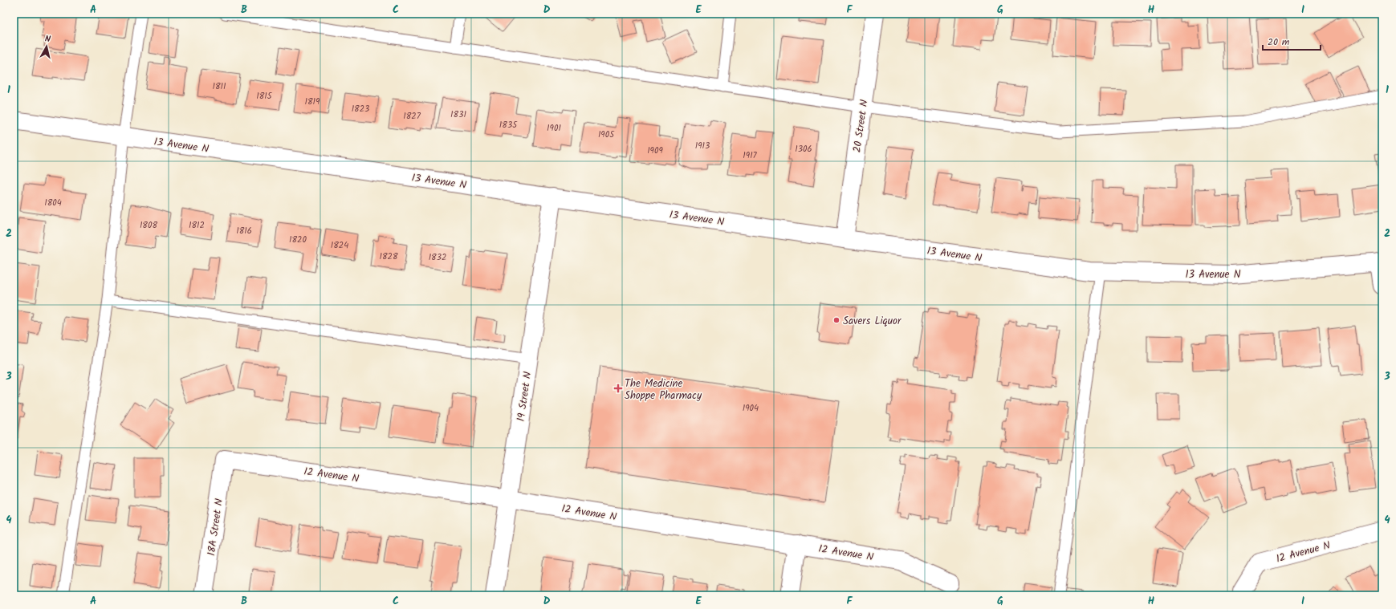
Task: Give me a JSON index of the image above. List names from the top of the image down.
{
  "streets": {
    "street": [
      "20 Street N",
      "13 Avenue N",
      "19 Street N",
      "12 Avenue N",
      "18A Street N"
    ]
  },
  "crossings": [
    ["20 Street N", "13 Avenue N"],
    ["13 Avenue N", "19 Street N"],
    ["19 Street N", "12 Avenue N"],
    ["12 Avenue N", "18A Street N"]
  ],
  "places": {
    "other": ["Savers Liquor"],
    "health": ["The Medicine Shoppe Pharmacy"]
  },
  "house_numbers": [
    "1811",
    "1815",
    "1819",
    "1823",
    "1831",
    "1827",
    "1835",
    "1901",
    "1905",
    "1913",
    "1306",
    "1909",
    "1917",
    "1804",
    "1808",
    "1812",
    "1816",
    "1820",
    "1824",
    "1828",
    "1832",
    "1904"
  ],
  "scale_bar": "20 m",
  "north": "top",
  "grid": {
    "columns": [
      "A",
      "B",
      "C",
      "D",
      "E",
      "F",
      "G",
      "H",
      "I"
    ],
    "rows": [
      "1",
      "2",
      "3",
      "4"
    ]
  }
}
